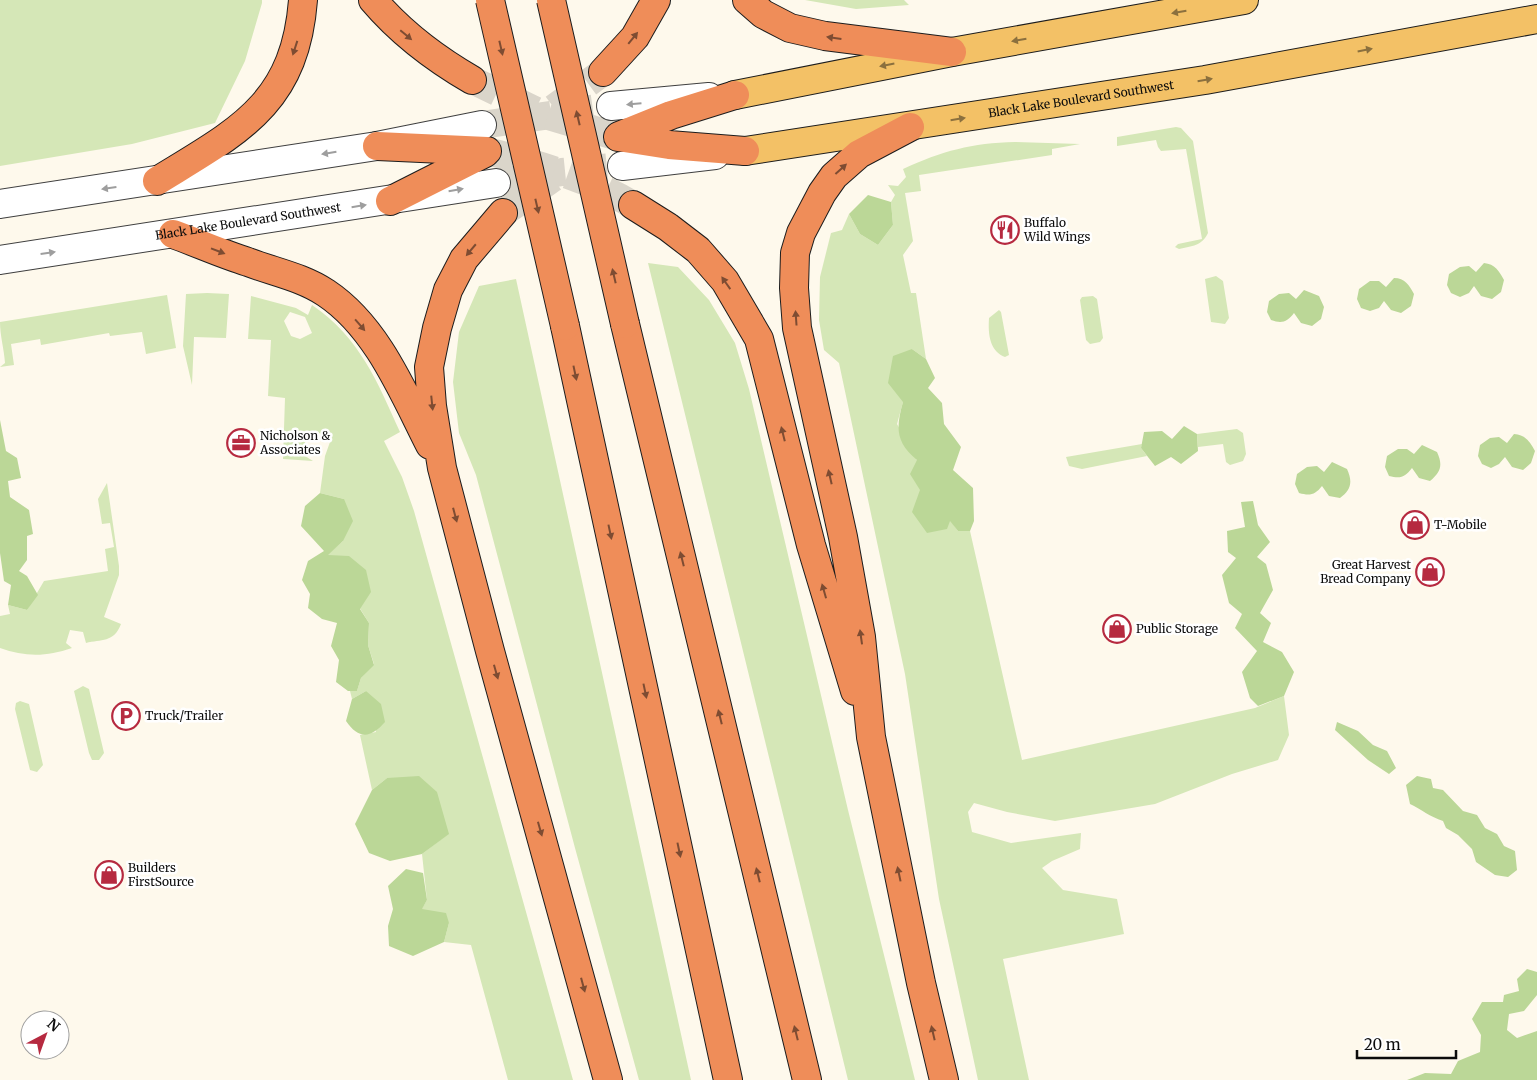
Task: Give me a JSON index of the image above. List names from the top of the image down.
{
  "streets": {
    "main road": ["Black Lake Boulevard Southwest"]
  },
  "places": {
    "restaurant": ["Buffalo Wild Wings"],
    "office": ["Nicholson & Associates"],
    "shop": [
      "T-Mobile",
      "Great Harvest Bread Company",
      "Public Storage",
      "Builders FirstSource"
    ],
    "parking": ["Truck/Trailer"]
  },
  "scale_bar": "20 m",
  "north": "top right"
}
